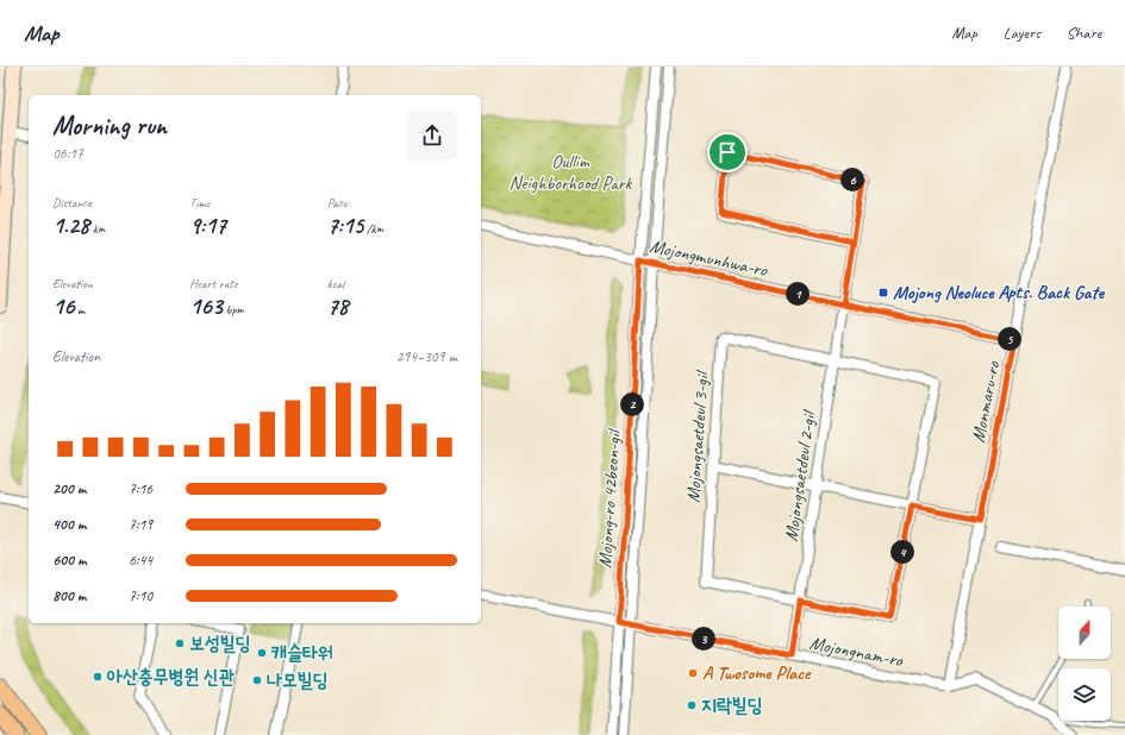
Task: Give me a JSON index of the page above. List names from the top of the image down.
{
  "streets": {
    "street": [
      "Mojongmunhwa-ro",
      "Monmaru-ro",
      "Mojongsaetdeul 3-gil",
      "Mojongsaetdeul 2-gil",
      "Mojong-ro 42beon-gil",
      "Mojongnam-ro"
    ]
  },
  "crossings": [
    ["Mojongmunhwa-ro", "Monmaru-ro"],
    ["Mojongmunhwa-ro", "Mojongsaetdeul 2-gil"],
    ["Mojongmunhwa-ro", "Mojong-ro 42beon-gil"],
    ["Monmaru-ro", "Mojongnam-ro"],
    ["Mojongsaetdeul 3-gil", "Mojongsaetdeul 2-gil"],
    ["Mojongsaetdeul 2-gil", "Mojongnam-ro"],
    ["Mojong-ro 42beon-gil", "Mojongnam-ro"]
  ],
  "parks": ["Oullim Neighborhood Park"],
  "places": {
    "transit": ["Mojong Neoluce Apts. Back Gate"],
    "other": [
      "보성빌딩",
      "캐슬타워",
      "A Twosome Place",
      "아산충무병원 신관",
      "나모빌딩",
      "지락빌딩"
    ]
  },
  "north": "top",
  "page": {
    "header": "Map",
    "nav": ["Map", "Layers", "Share"],
    "heading": ["Morning run", "06:17"],
    "pins": [
      "6",
      "1",
      "5",
      "2",
      "4",
      "3"
    ],
    "stats": [
      ["Distance", "1.28 km"],
      ["Time", "9:17"],
      ["Pace", "7:15 /km"],
      ["Elevation", "16 m"],
      ["Heart rate", "163 bpm"],
      ["kcal", "78"]
    ],
    "chart": ["Elevation", "294–309 m"],
    "list": [
      {
        "name": "200 m",
        "note": "7:16"
      },
      {
        "name": "400 m",
        "note": "7:19"
      },
      {
        "name": "600 m",
        "note": "6:44"
      },
      {
        "name": "800 m",
        "note": "7:10"
      }
    ]
  }
}
